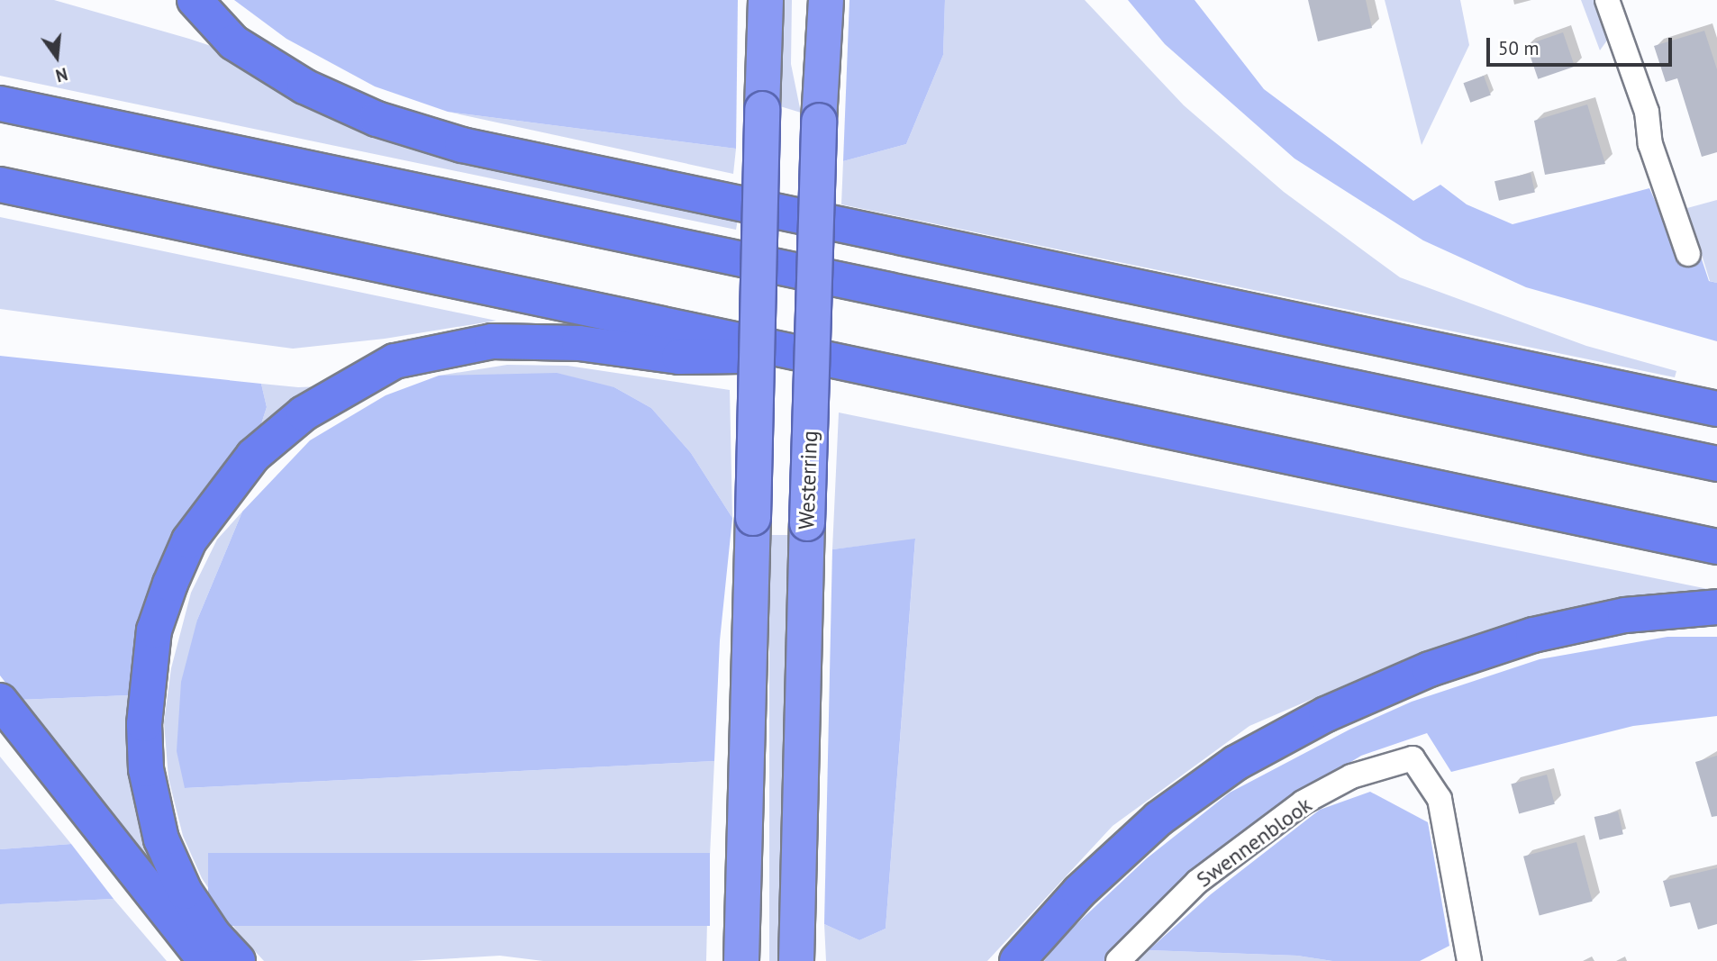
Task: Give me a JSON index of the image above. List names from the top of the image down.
{
  "streets": {
    "highway": ["Westerring"],
    "street": ["Swennenblook"]
  },
  "scale_bar": "50 m",
  "north": "bottom"
}
